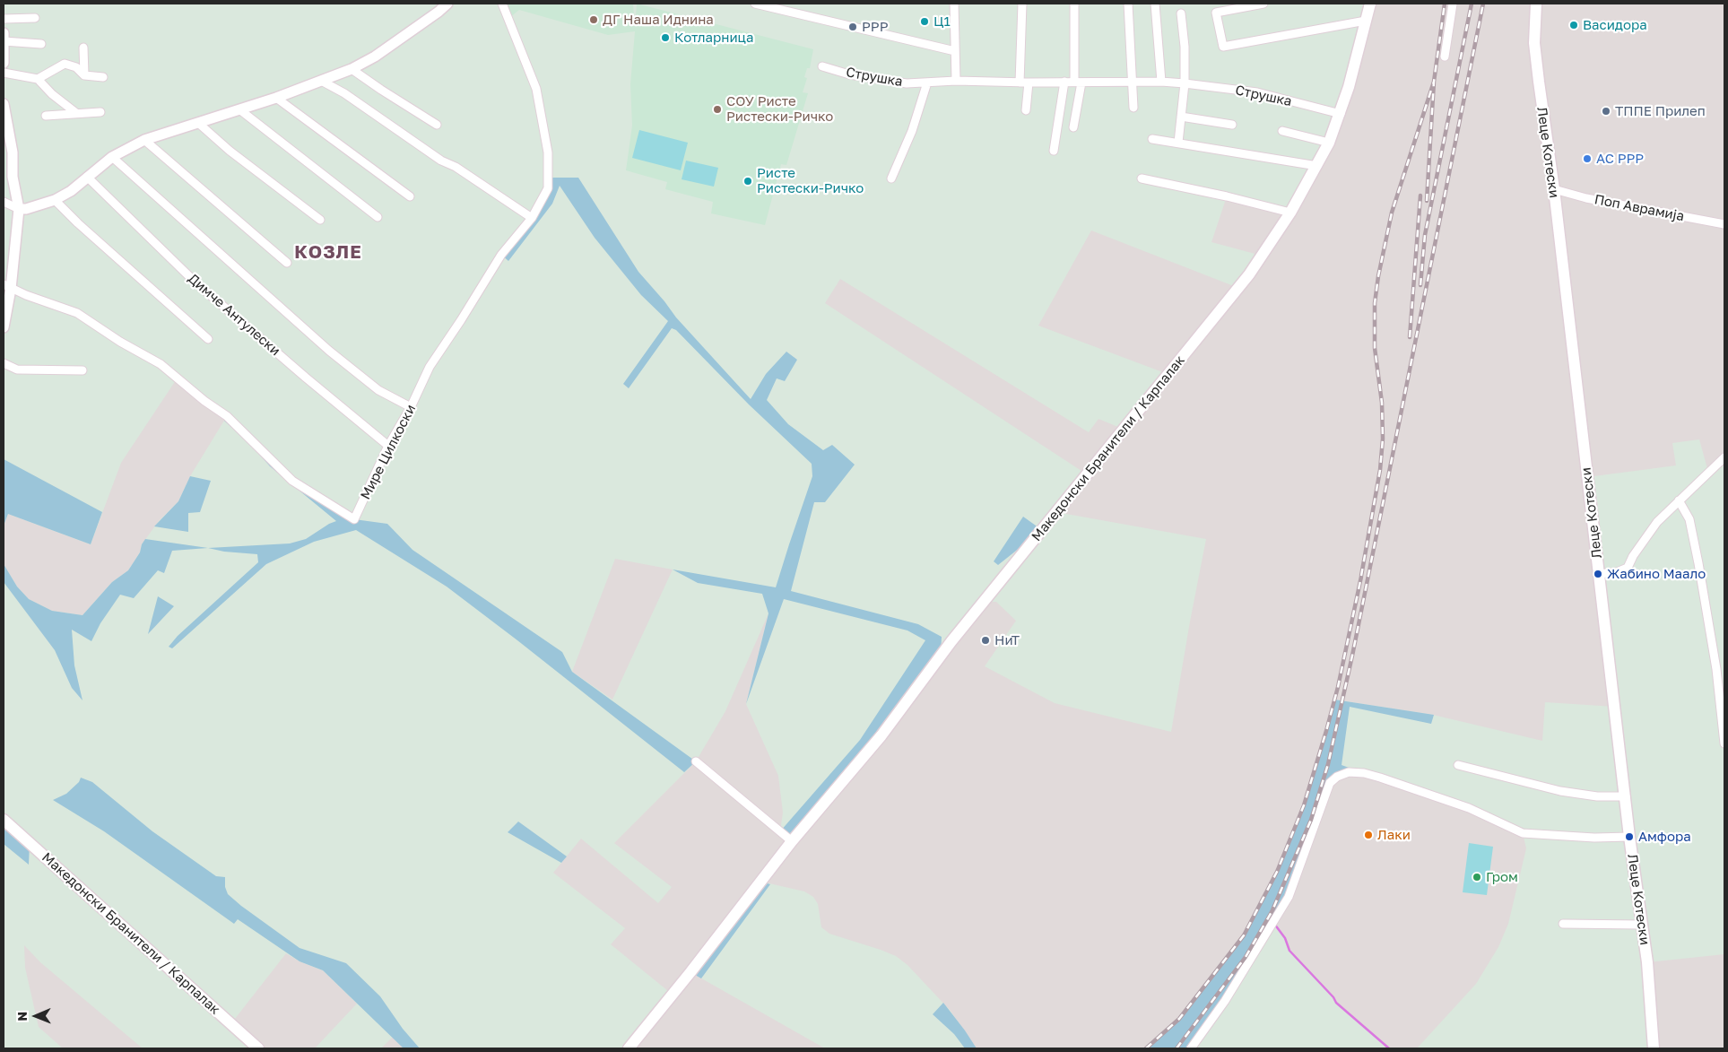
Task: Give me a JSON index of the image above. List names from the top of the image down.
{
  "streets": {
    "main road": ["Леце Котески", "Македонски Бранители / Карпалак"],
    "street": [
      "Струшка",
      "Поп Аврамија",
      "Димче Антулески",
      "Мире Цилкоски"
    ]
  },
  "crossings": [
    ["Струшка", "Македонски Бранители / Карпалак"],
    ["Леце Котески", "Поп Аврамија"],
    ["Димче Антулески", "Мире Цилкоски"]
  ],
  "districts": ["КОЗЛЕ"],
  "places": [
    "ДГ Наша Иднина",
    "Ц1",
    "Васидора",
    "РРР",
    "Котларница",
    "СОУ Ристе Ристески-Ричко",
    "ТППЕ Прилеп",
    "АС РРР",
    "Ристе Ристески-Ричко",
    "Жабино Маало",
    "НиТ",
    "Лаки",
    "Амфора",
    "Гром"
  ],
  "north": "left"
}
